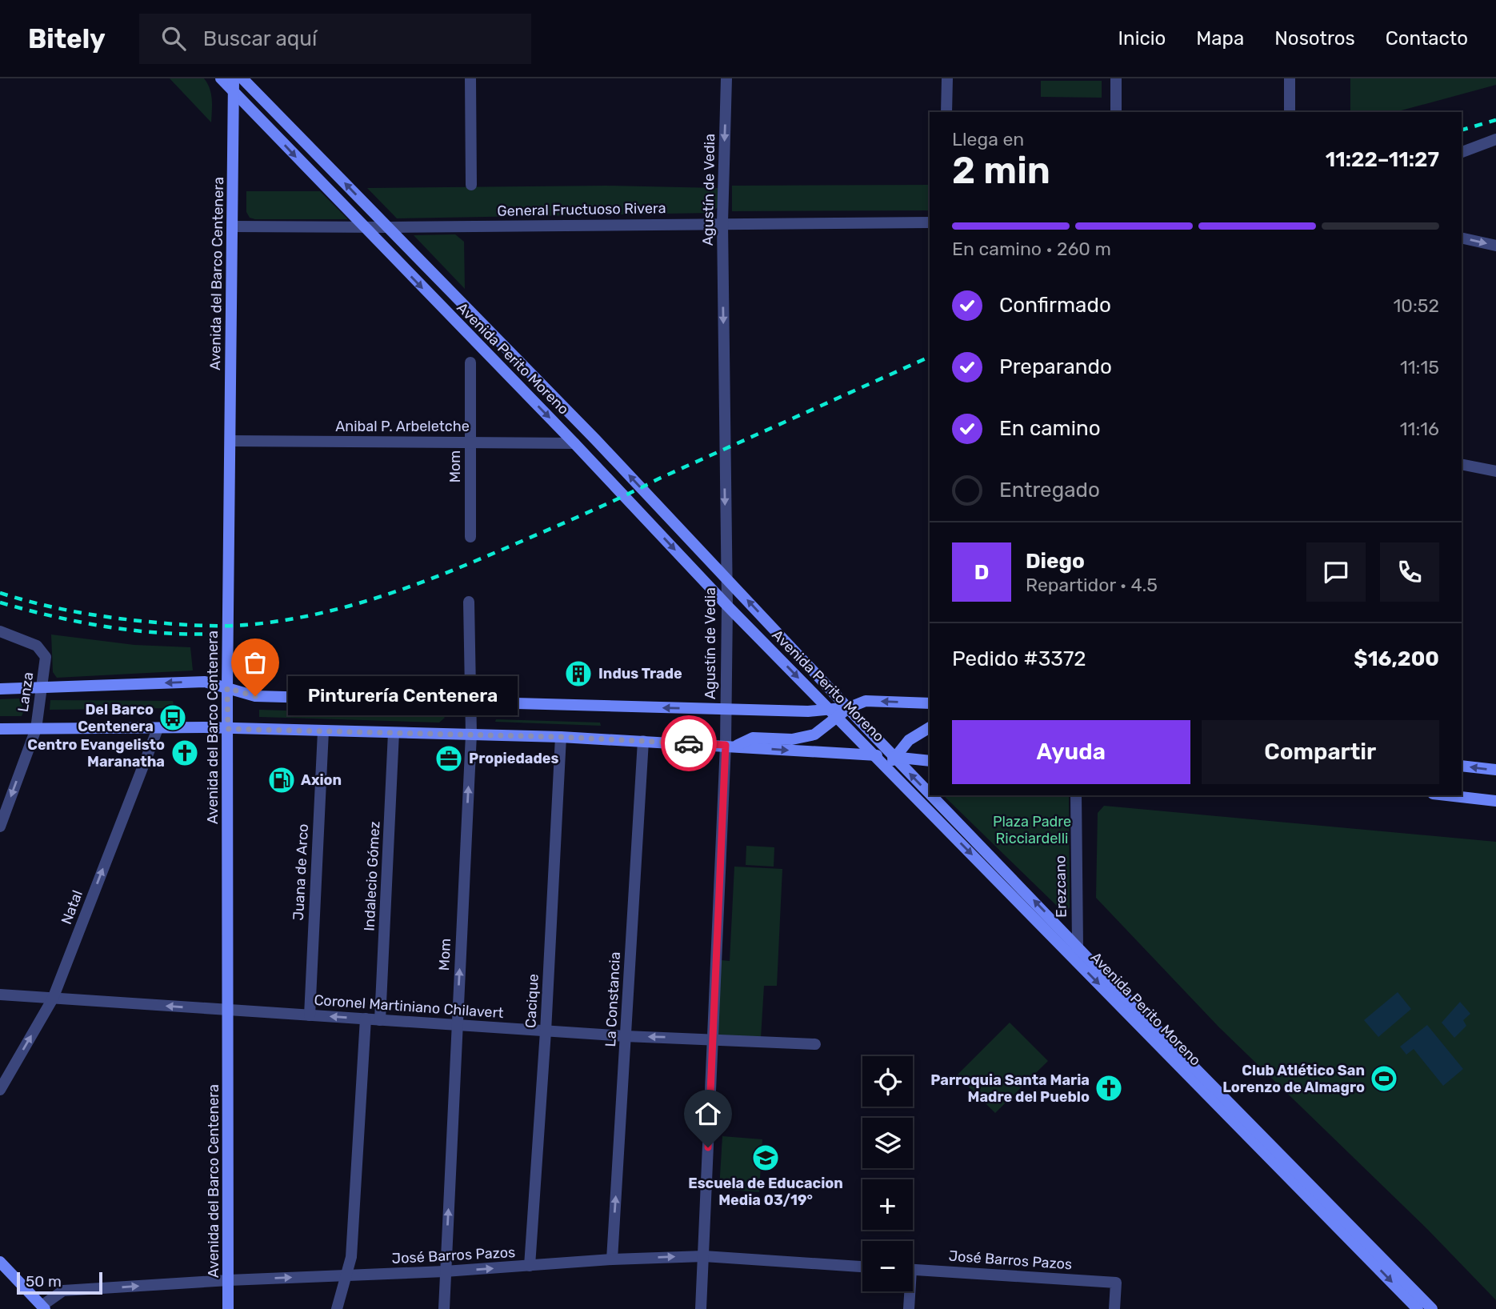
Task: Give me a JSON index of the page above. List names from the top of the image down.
{
  "streets": {
    "main road": ["Avenida del Barco Centenera", "Avenida Perito Moreno"],
    "street": [
      "Agustín de Vedia",
      "General Fructuoso Rivera",
      "Anibal P. Arbeletche",
      "Mom",
      "Lanza",
      "Juana de Arco",
      "Indalecio Gómez",
      "Erezcano",
      "Natal",
      "La Constancia",
      "Cacique",
      "Coronel Martiniano Chilavert",
      "José Barros Pazos"
    ]
  },
  "crossings": [
    ["Agustín de Vedia", "General Fructuoso Rivera"],
    ["Agustín de Vedia", "Avenida Perito Moreno"],
    ["Agustín de Vedia", "Coronel Martiniano Chilavert"],
    ["Agustín de Vedia", "José Barros Pazos"],
    ["General Fructuoso Rivera", "Avenida del Barco Centenera"],
    ["General Fructuoso Rivera", "Avenida Perito Moreno"],
    ["Avenida del Barco Centenera", "Avenida Perito Moreno"],
    ["Avenida del Barco Centenera", "Anibal P. Arbeletche"],
    ["Avenida del Barco Centenera", "Coronel Martiniano Chilavert"],
    ["Avenida del Barco Centenera", "José Barros Pazos"],
    ["Avenida Perito Moreno", "Anibal P. Arbeletche"],
    ["Avenida Perito Moreno", "Erezcano"],
    ["Anibal P. Arbeletche", "Mom"],
    ["Mom", "Coronel Martiniano Chilavert"],
    ["Mom", "José Barros Pazos"],
    ["Juana de Arco", "Coronel Martiniano Chilavert"],
    ["Indalecio Gómez", "Coronel Martiniano Chilavert"],
    ["Natal", "Coronel Martiniano Chilavert"],
    ["La Constancia", "Coronel Martiniano Chilavert"],
    ["La Constancia", "José Barros Pazos"],
    ["Cacique", "Coronel Martiniano Chilavert"],
    ["Cacique", "José Barros Pazos"]
  ],
  "one_way": [
    "Agustín de Vedia",
    "Lanza",
    "Natal",
    "La Constancia",
    "Coronel Martiniano Chilavert",
    "José Barros Pazos"
  ],
  "parks": ["Plaza Padre Ricciardelli"],
  "places": {
    "building": ["Indus Trade"],
    "other": ["Pinturería Centenera"],
    "bus stop": ["Del Barco Centenera"],
    "church": ["Centro Evangelisto Maranatha", "Parroquia Santa Maria Madre del Pueblo"],
    "office": ["Propiedades"],
    "fuel station": ["Axion"],
    "sports": ["Club Atlético San Lorenzo de Almagro"],
    "school or university": ["Escuela de Educacion Media 03/19°"]
  },
  "scale_bar": "50 m",
  "page": {
    "header": "Bitely",
    "search": "Buscar aquí",
    "nav": [
      "Inicio",
      "Mapa",
      "Nosotros",
      "Contacto"
    ],
    "heading": ["2 min", "Llega en", "11:22–11:27"],
    "panel": [
      "Diego",
      "Repartidor · 4.5",
      "Pedido #3372",
      "$16,200"
    ],
    "bar": "En camino · 260 m",
    "list": [
      ["Confirmado", "10:52"],
      ["Preparando", "11:15"],
      ["En camino", "11:16"],
      "Entregado"
    ],
    "round": "D",
    "bubble": "Pinturería Centenera",
    "buttons": ["Ayuda", "Compartir"],
    "map_buttons": ["+", "−"],
    "scale": "50 m"
  }
}
